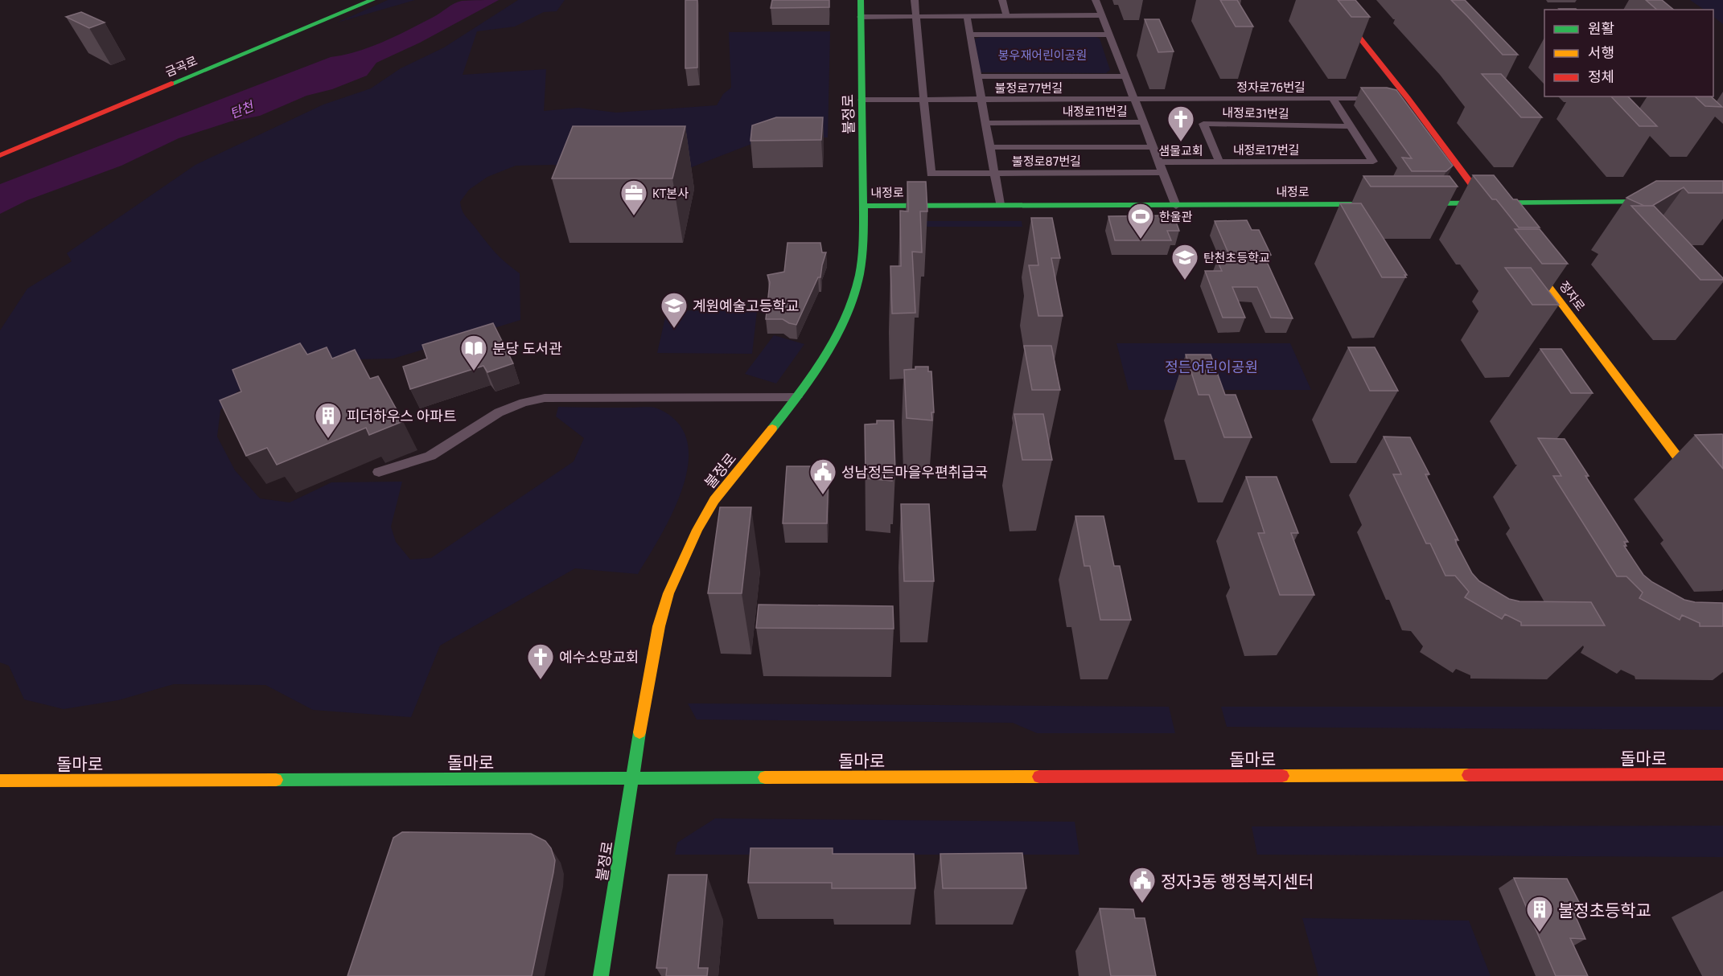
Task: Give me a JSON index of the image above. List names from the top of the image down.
{
  "streets": {
    "main road": [
      "금곡로",
      "불정로",
      "내정로",
      "정자로",
      "돌마로"
    ],
    "street": [
      "정자로76번길",
      "불정로77번길",
      "내정로11번길",
      "내정로31번길",
      "내정로17번길",
      "불정로87번길"
    ]
  },
  "crossings": [
    ["정자로76번길", "불정로77번길"],
    ["불정로77번길", "불정로"],
    ["불정로77번길", "불정로87번길"],
    ["내정로31번길", "내정로17번길"],
    ["불정로", "내정로"],
    ["불정로", "돌마로"],
    ["내정로17번길", "불정로87번길"]
  ],
  "water": ["탄천"],
  "parks": ["봉우재어린이공원", "정든어린이공원"],
  "places": {
    "church": ["샘물교회", "예수소망교회"],
    "office": ["KT본사"],
    "sports": ["한울관"],
    "school or university": ["탄천초등학교", "계원예술고등학교"],
    "library": ["분당 도서관"],
    "building": ["피더하우스 아파트", "불정초등학교"],
    "public building": ["성남정든마을우편취급국", "정자3동 행정복지센터"]
  },
  "legend": ["원활", "서행", "정체"]
}
